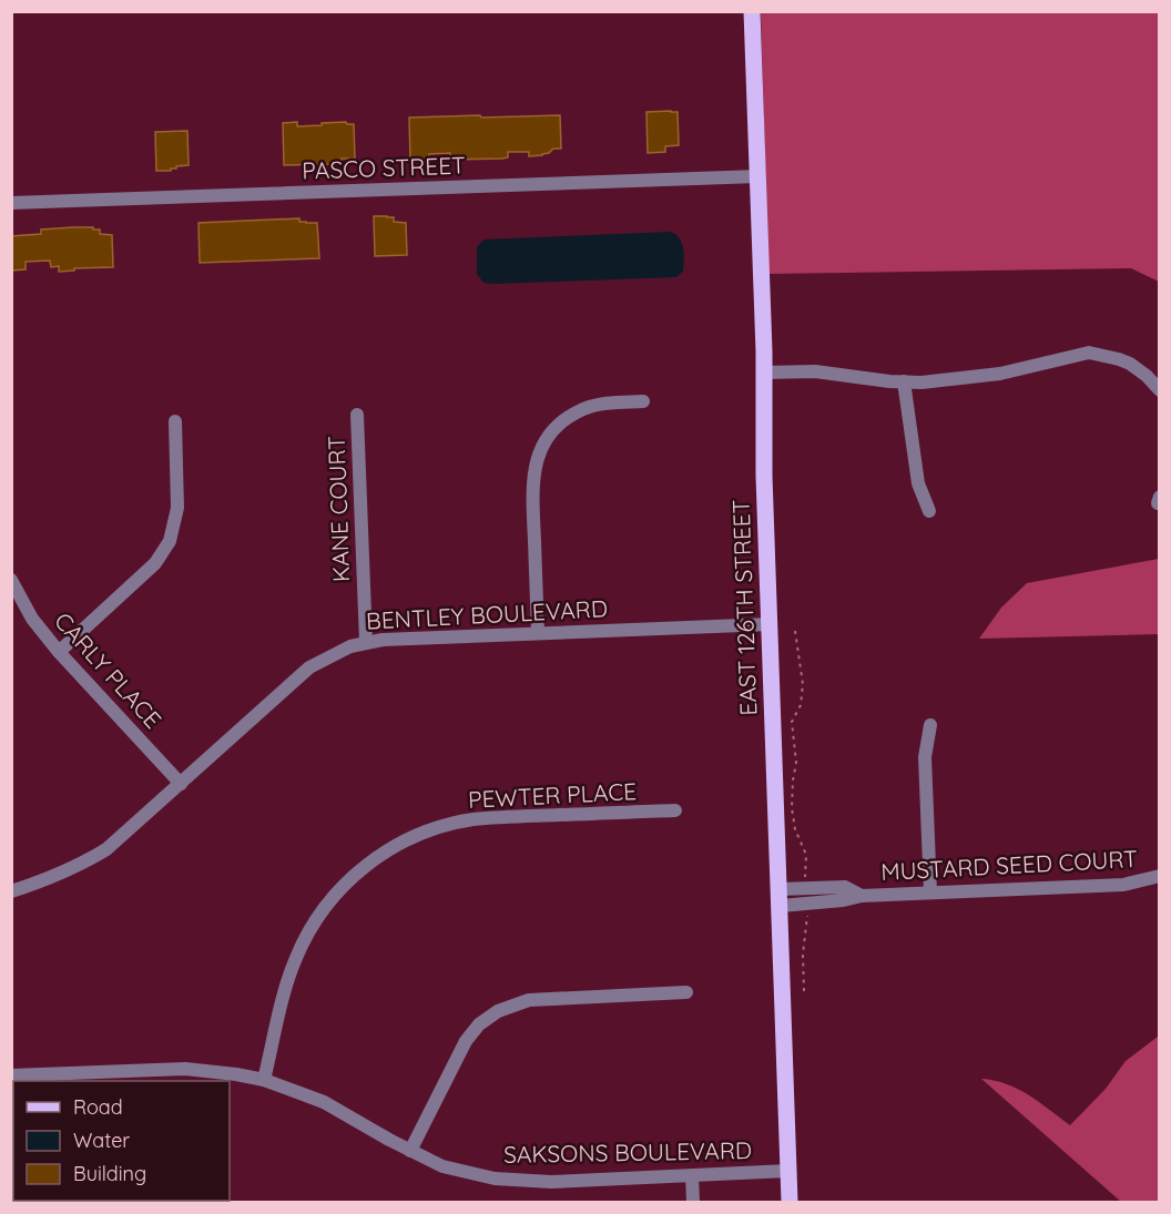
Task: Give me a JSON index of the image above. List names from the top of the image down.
{
  "streets": {
    "main road": ["EAST 126TH STREET"],
    "street": [
      "PASCO STREET",
      "KANE COURT",
      "BENTLEY BOULEVARD",
      "CARLY PLACE",
      "PEWTER PLACE",
      "MUSTARD SEED COURT",
      "SAKSONS BOULEVARD"
    ]
  },
  "crossings": [
    ["PASCO STREET", "EAST 126TH STREET"],
    ["KANE COURT", "BENTLEY BOULEVARD"],
    ["EAST 126TH STREET", "BENTLEY BOULEVARD"],
    ["EAST 126TH STREET", "MUSTARD SEED COURT"],
    ["EAST 126TH STREET", "SAKSONS BOULEVARD"],
    ["BENTLEY BOULEVARD", "CARLY PLACE"],
    ["PEWTER PLACE", "SAKSONS BOULEVARD"]
  ],
  "legend": ["Road", "Water", "Building"]
}
